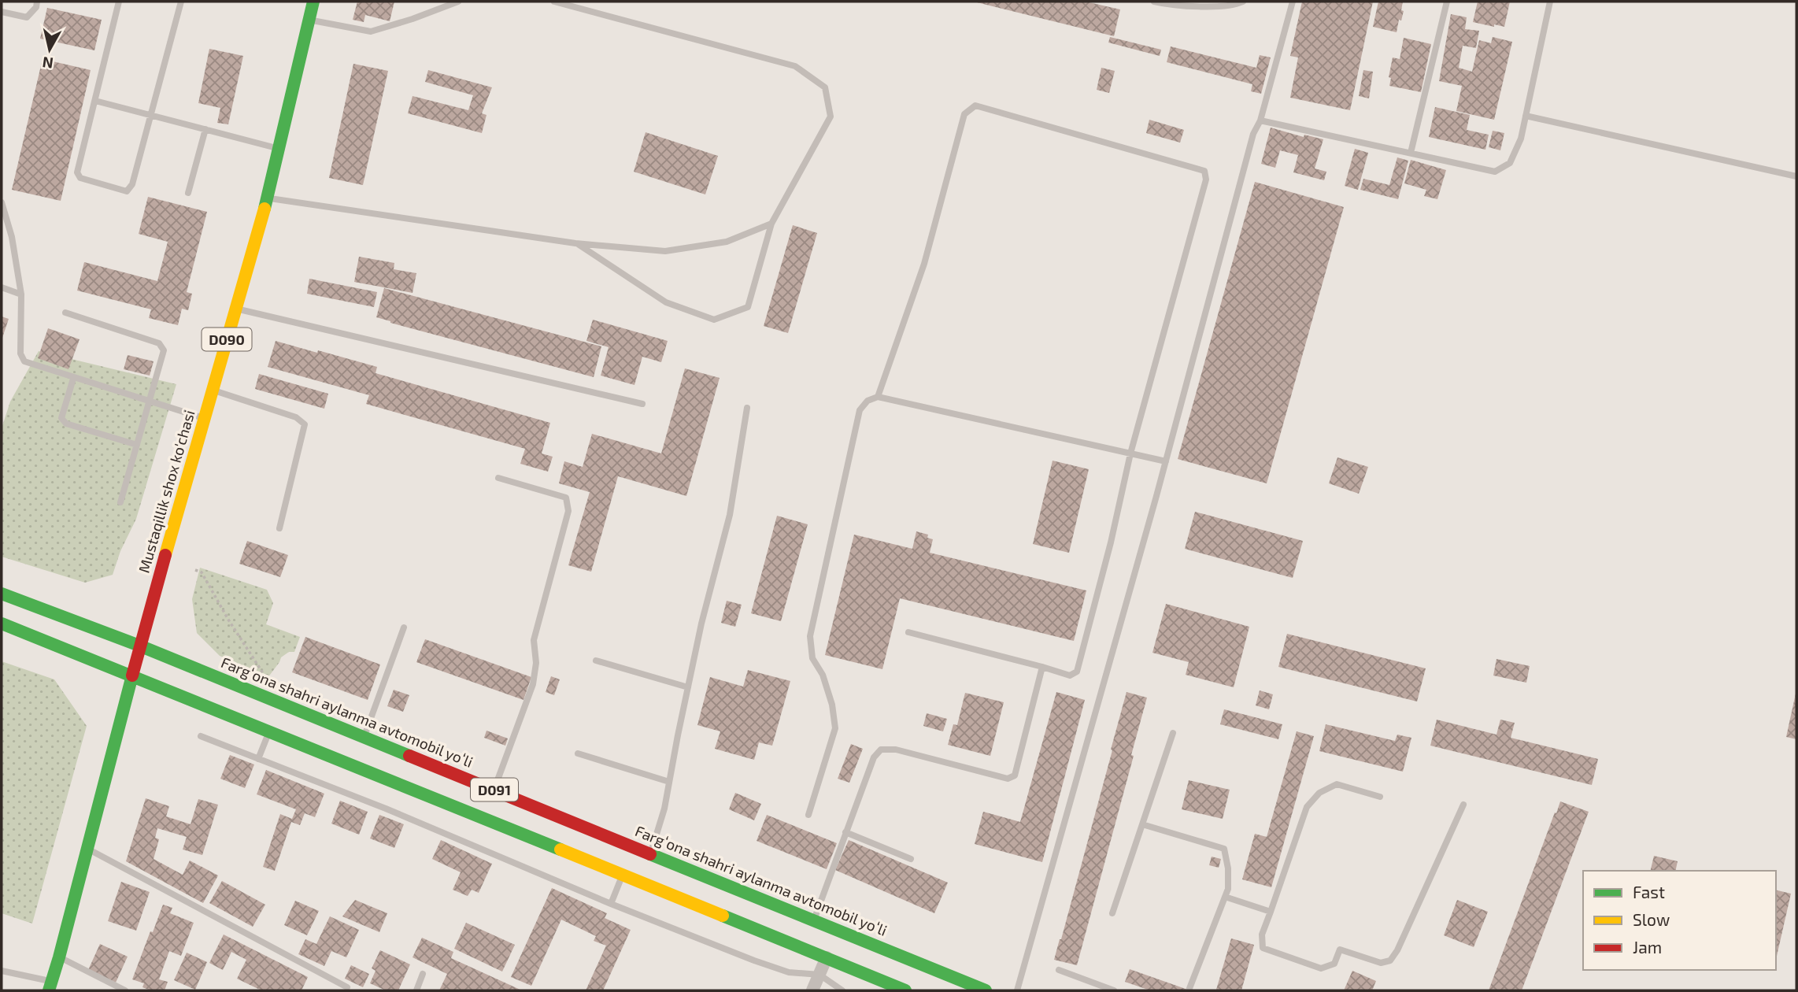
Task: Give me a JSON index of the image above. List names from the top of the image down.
{
  "streets": {
    "main road": [
      "D090",
      "Mustaqillik shox ko'chasi",
      "Fargʻona shahri aylanma avtomobil yoʻli",
      "D091"
    ]
  },
  "crossings": [
    ["Mustaqillik shox ko'chasi", "Fargʻona shahri aylanma avtomobil yoʻli"],
    ["Mustaqillik shox ko'chasi", "D091"]
  ],
  "legend": ["Fast", "Slow", "Jam"],
  "north": "bottom"
}
